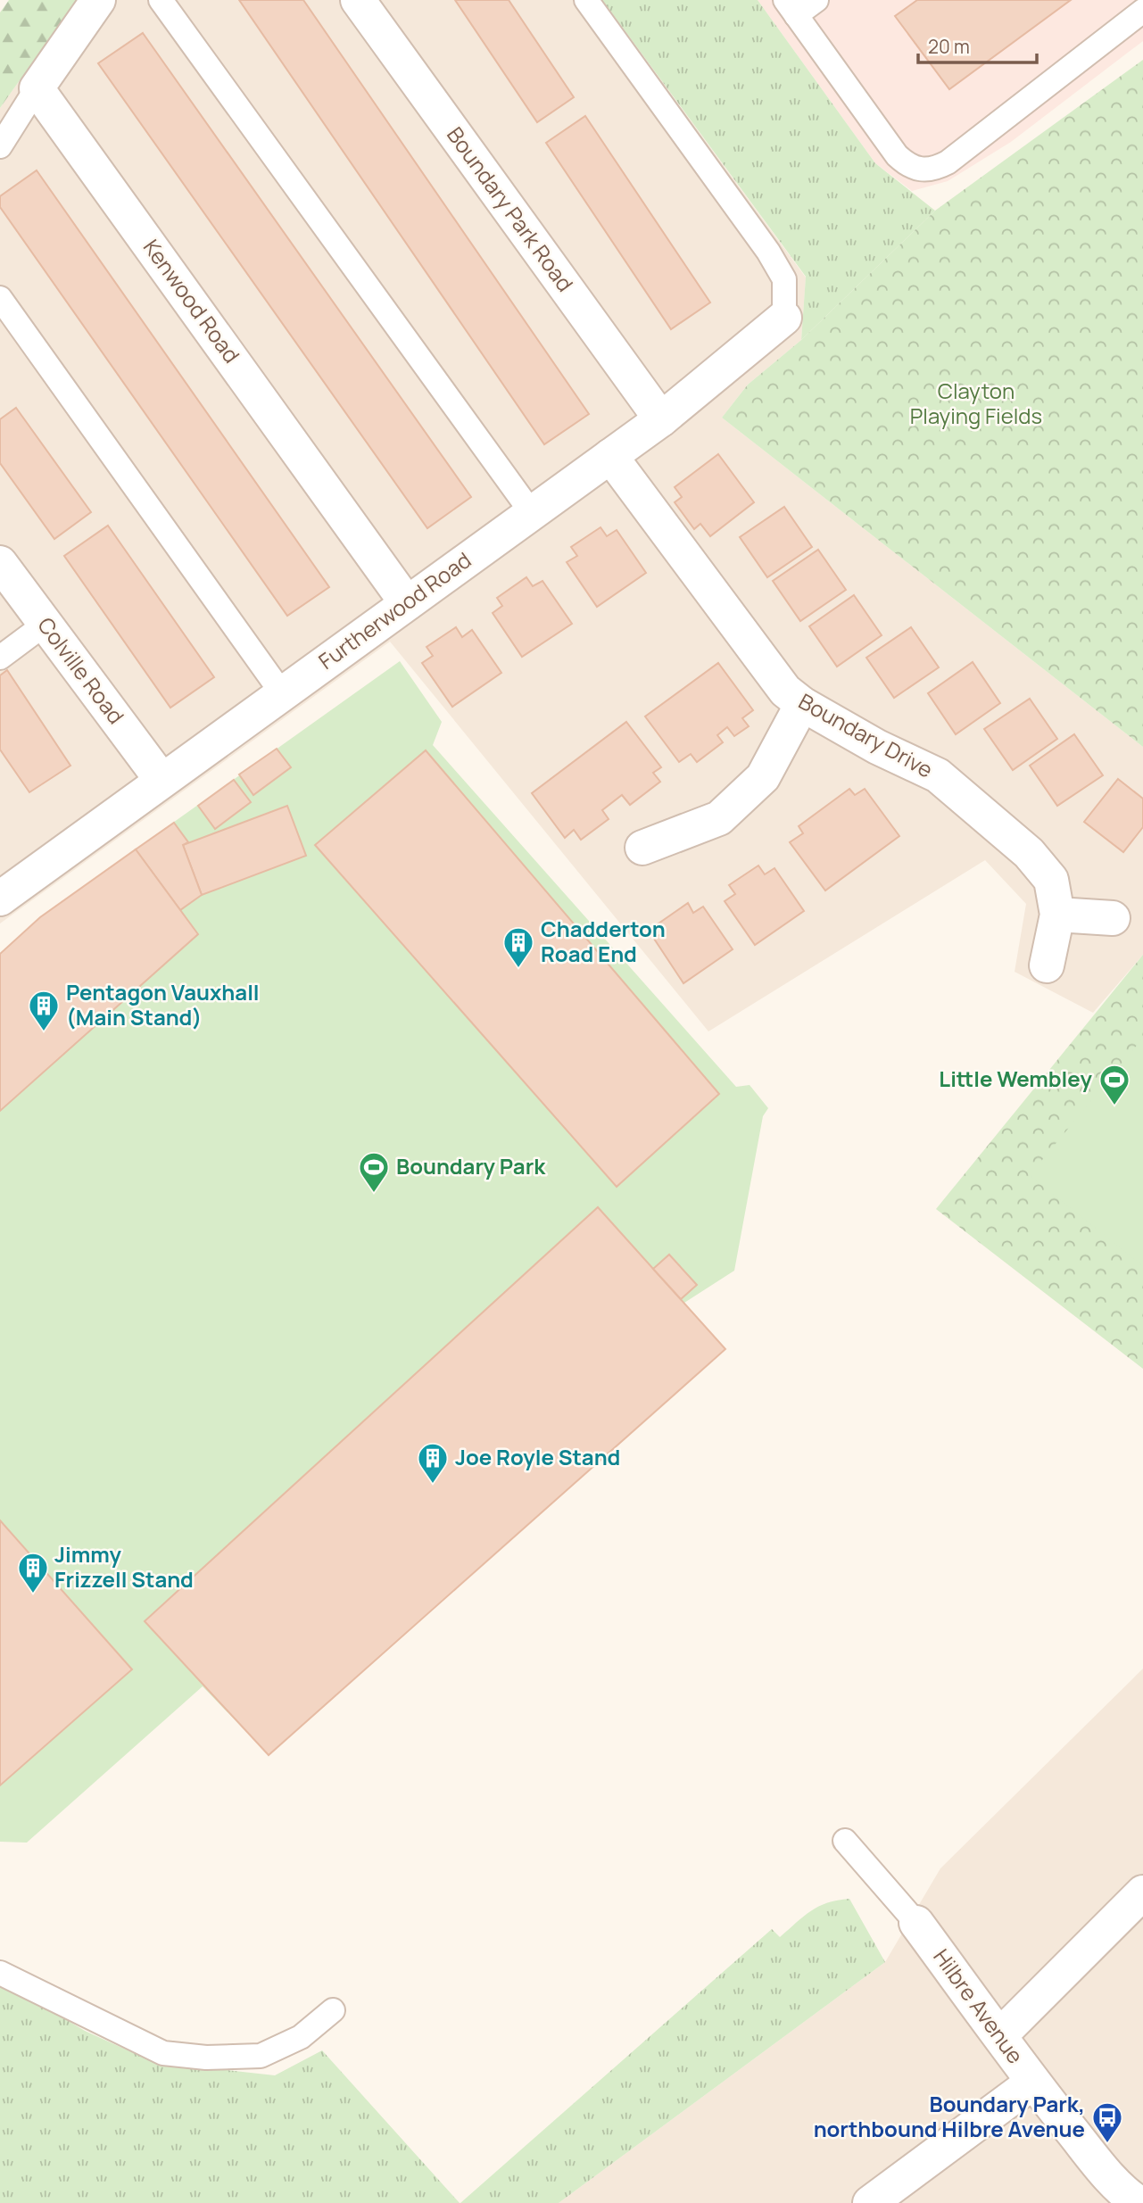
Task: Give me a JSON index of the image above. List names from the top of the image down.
{
  "streets": {
    "street": [
      "Boundary Park Road",
      "Kenwood Road",
      "Furtherwood Road",
      "Colville Road",
      "Boundary Drive",
      "Hilbre Avenue"
    ]
  },
  "crossings": [
    ["Boundary Park Road", "Furtherwood Road"],
    ["Kenwood Road", "Furtherwood Road"],
    ["Furtherwood Road", "Colville Road"],
    ["Furtherwood Road", "Boundary Drive"]
  ],
  "parks": ["Clayton Playing Fields"],
  "places": {
    "building": [
      "Chadderton Road End",
      "Pentagon Vauxhall (Main Stand)",
      "Joe Royle Stand",
      "Jimmy Frizzell Stand"
    ],
    "sports": ["Little Wembley", "Boundary Park"],
    "bus stop": ["Boundary Park, northbound Hilbre Avenue"]
  },
  "scale_bar": "20 m"
}
